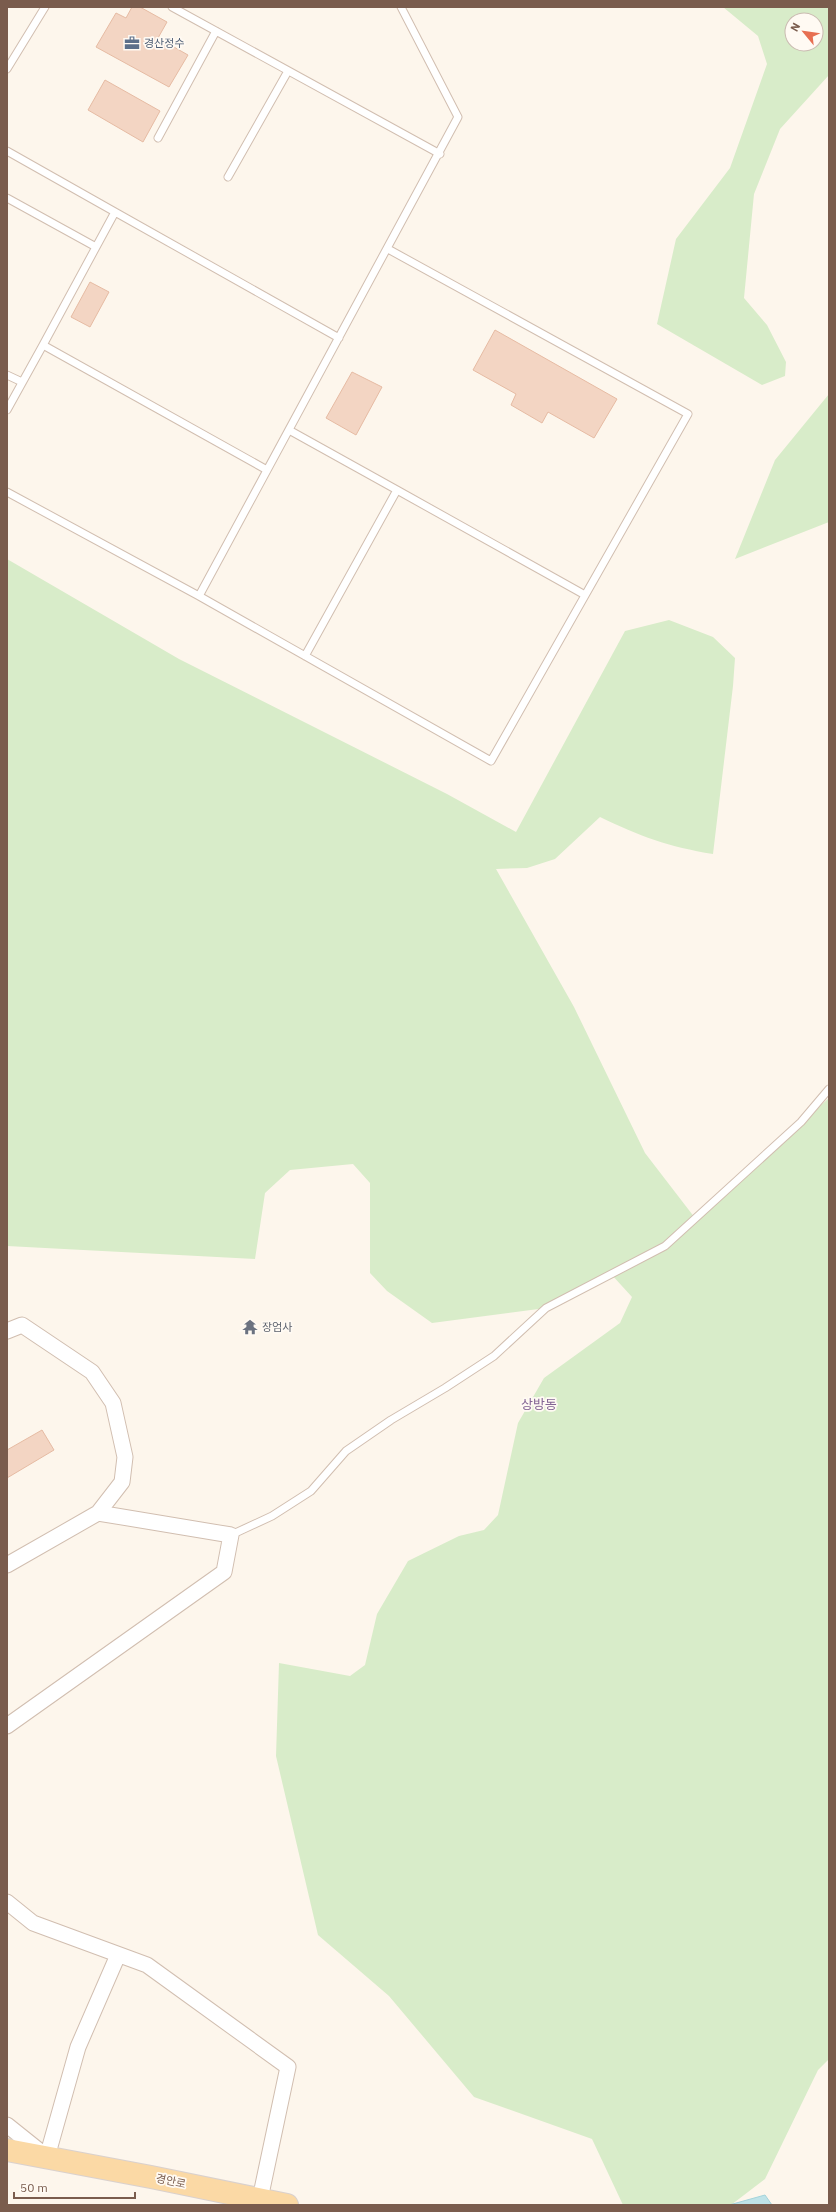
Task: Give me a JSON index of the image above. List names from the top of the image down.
{
  "streets": {
    "main road": ["경안로"]
  },
  "districts": ["상방동"],
  "places": {
    "office": ["경산정수"],
    "temple": ["장엄사"]
  },
  "scale_bar": "50 m",
  "north": "top left"
}
